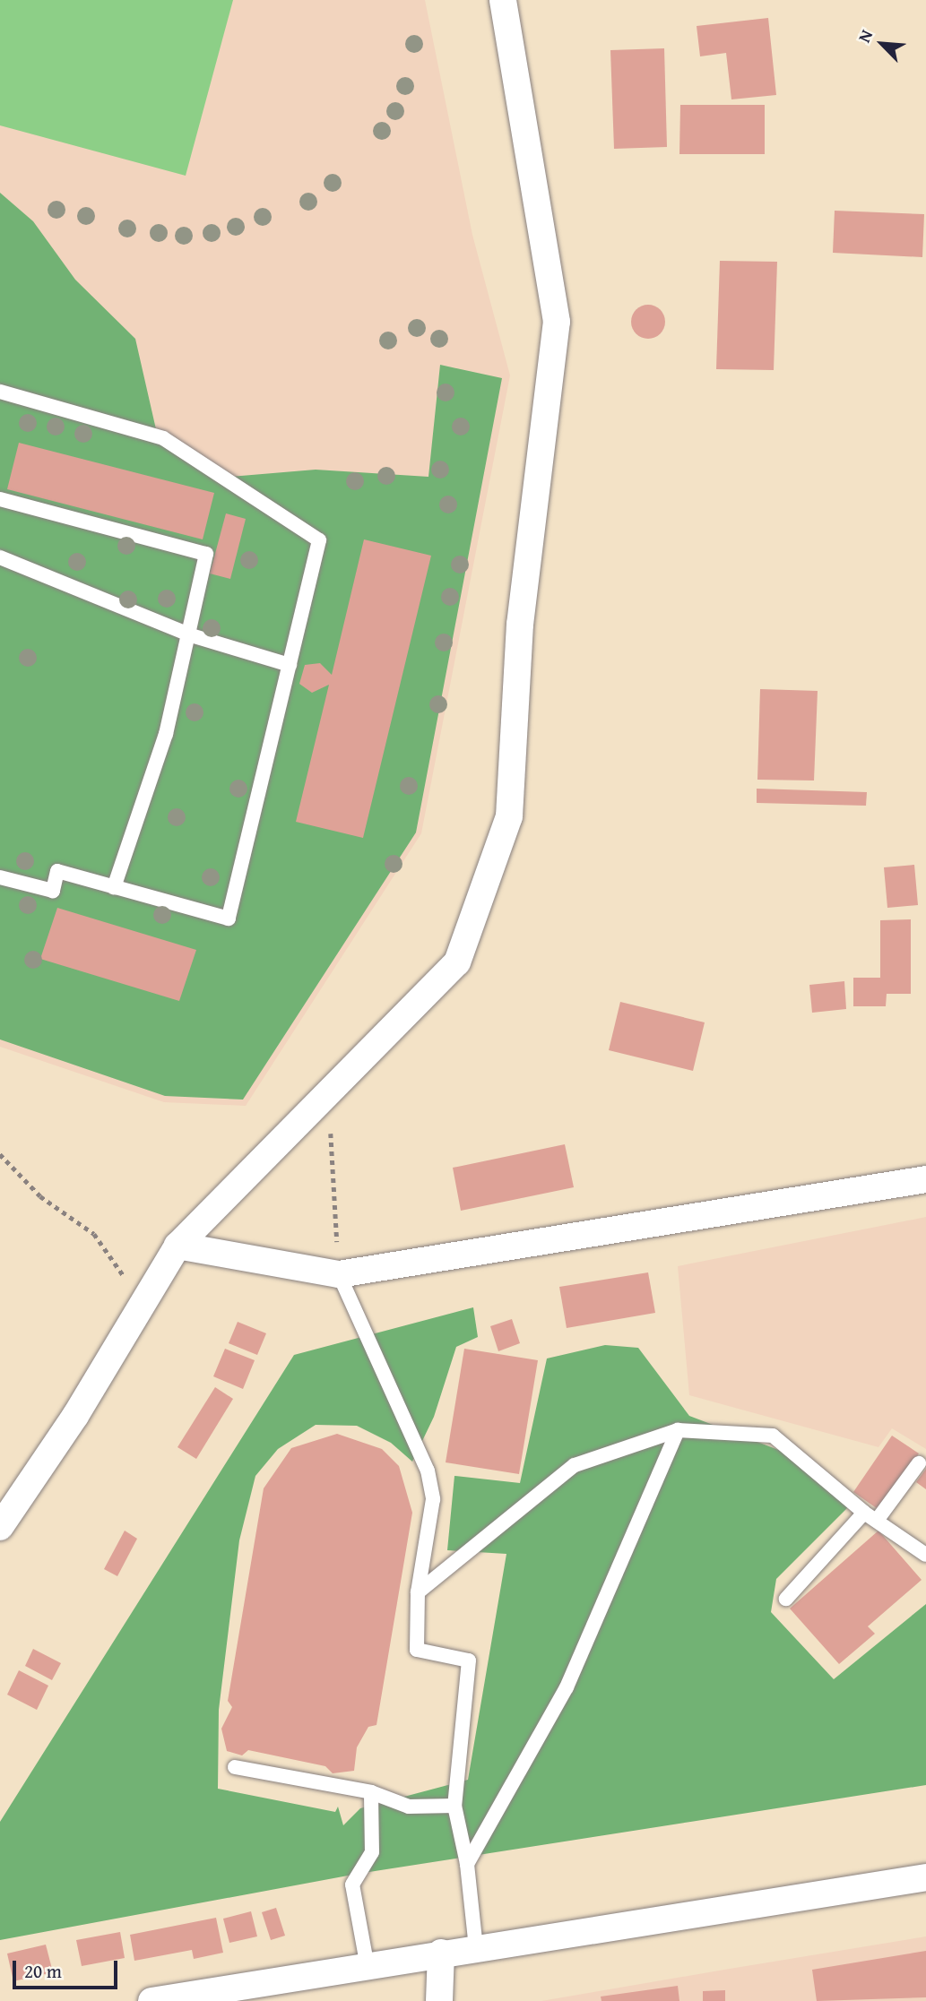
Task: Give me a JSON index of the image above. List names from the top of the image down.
{
  "scale_bar": "20 m",
  "north": "top left"
}
